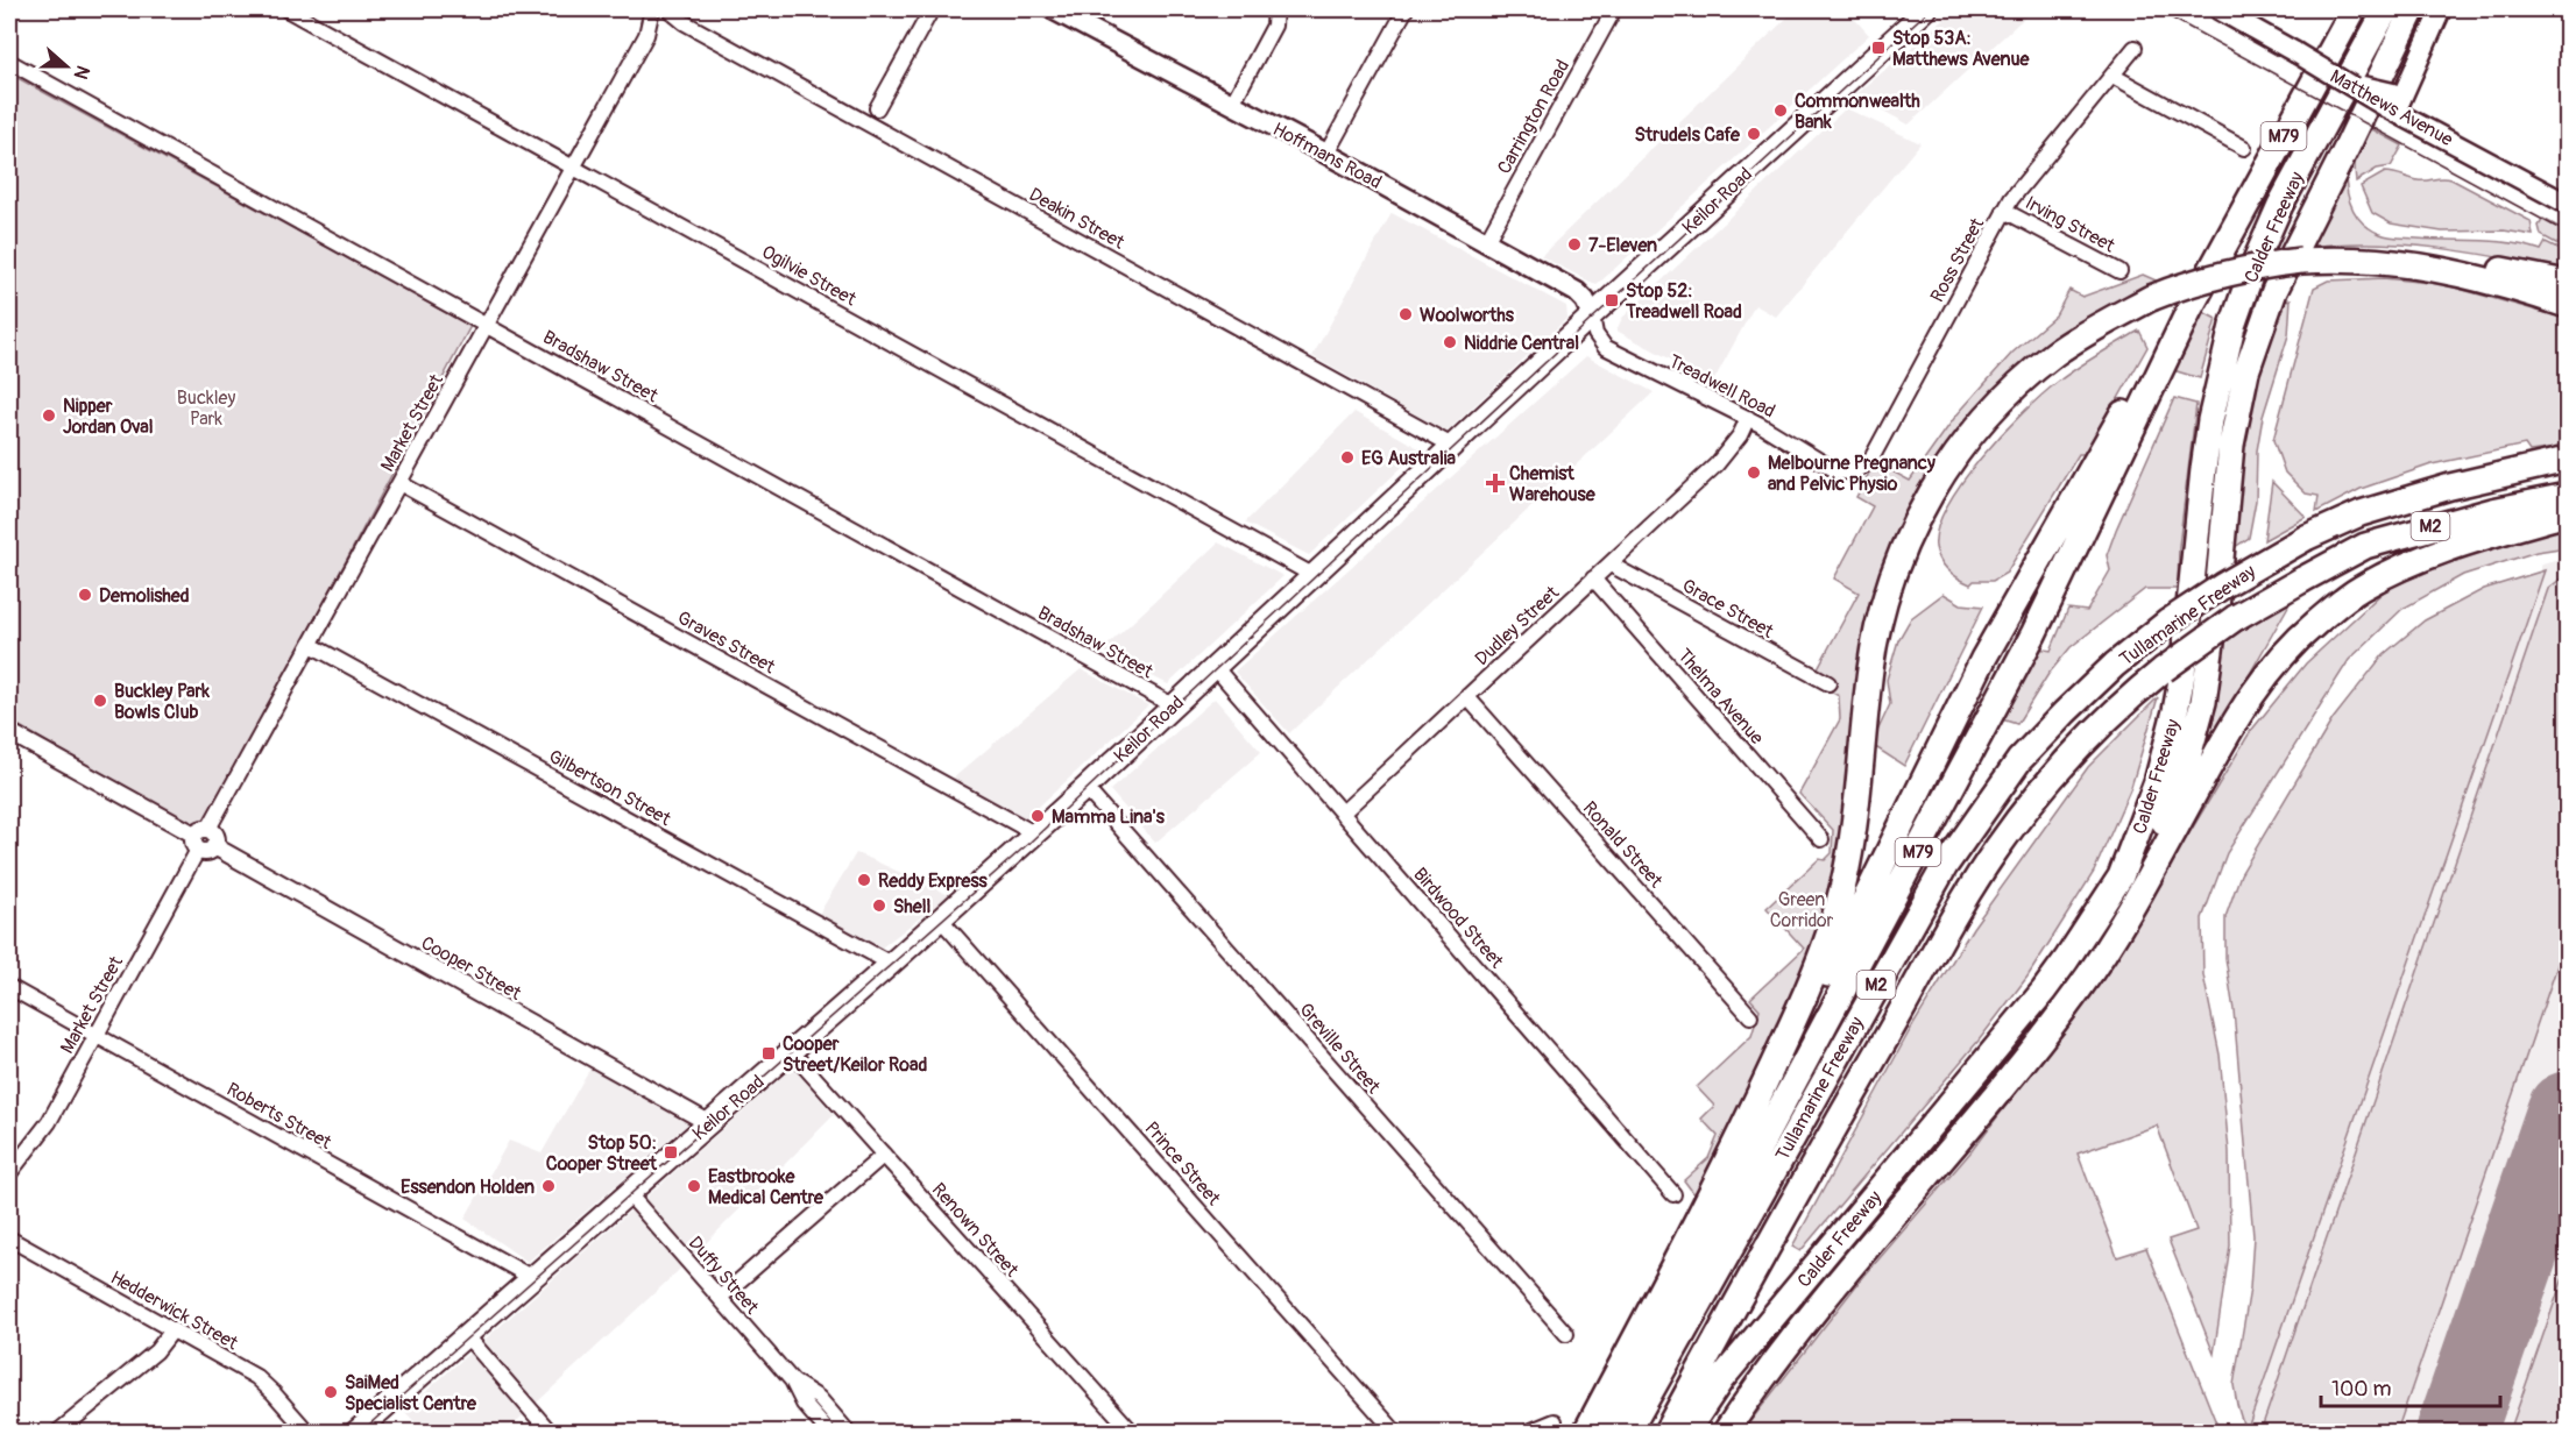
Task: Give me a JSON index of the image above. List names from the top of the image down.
{
  "streets": {
    "highway": [
      "M79",
      "Calder Freeway",
      "M2",
      "Tullamarine Freeway"
    ],
    "main road": ["Matthews Avenue", "Hoffmans Road", "Keilor Road"],
    "street": [
      "Carrington Road",
      "Deakin Street",
      "Irving Street",
      "Ross Street",
      "Ogilvie Street",
      "Bradshaw Street",
      "Treadwell Road",
      "Market Street",
      "Grace Street",
      "Dudley Street",
      "Graves Street",
      "Thelma Avenue",
      "Gilbertson Street",
      "Ronald Street",
      "Birdwood Street",
      "Cooper Street",
      "Greville Street",
      "Roberts Street",
      "Prince Street",
      "Renown Street",
      "Duffy Street",
      "Hedderwick Street"
    ]
  },
  "crossings": [
    ["Carrington Road", "Hoffmans Road"],
    ["Hoffmans Road", "Keilor Road"],
    ["Hoffmans Road", "Treadwell Road"],
    ["Keilor Road", "Deakin Street"],
    ["Keilor Road", "Ogilvie Street"],
    ["Keilor Road", "Bradshaw Street"],
    ["Keilor Road", "Treadwell Road"],
    ["Keilor Road", "Graves Street"],
    ["Keilor Road", "Gilbertson Street"],
    ["Keilor Road", "Birdwood Street"],
    ["Keilor Road", "Cooper Street"],
    ["Keilor Road", "Greville Street"],
    ["Keilor Road", "Roberts Street"],
    ["Keilor Road", "Prince Street"],
    ["Keilor Road", "Renown Street"],
    ["Keilor Road", "Duffy Street"],
    ["Deakin Street", "Market Street"],
    ["Irving Street", "Ross Street"],
    ["Ross Street", "Treadwell Road"],
    ["Ogilvie Street", "Market Street"],
    ["Bradshaw Street", "Market Street"],
    ["Treadwell Road", "Dudley Street"],
    ["Market Street", "Graves Street"],
    ["Market Street", "Gilbertson Street"],
    ["Market Street", "Cooper Street"],
    ["Market Street", "Roberts Street"],
    ["Grace Street", "Dudley Street"],
    ["Dudley Street", "Thelma Avenue"],
    ["Dudley Street", "Ronald Street"],
    ["Dudley Street", "Birdwood Street"]
  ],
  "parks": ["Buckley Park", "Green Corridor"],
  "places": {
    "transit": [
      "Stop 53A: Matthews Avenue",
      "Stop 52: Treadwell Road",
      "Cooper Street/Keilor Road",
      "Stop 50: Cooper Street"
    ],
    "other": [
      "Commonwealth Bank",
      "Strudels Cafe",
      "7-Eleven",
      "Woolworths",
      "Niddrie Central",
      "Nipper Jordan Oval",
      "EG Australia",
      "Melbourne Pregnancy and Pelvic Physio",
      "Demolished",
      "Buckley Park Bowls Club",
      "Mamma Lina's",
      "Reddy Express",
      "Shell",
      "Essendon Holden",
      "Eastbrooke Medical Centre",
      "SaiMed Specialist Centre"
    ],
    "health": ["Chemist Warehouse"]
  },
  "scale_bar": "100 m",
  "north": "right"
}
